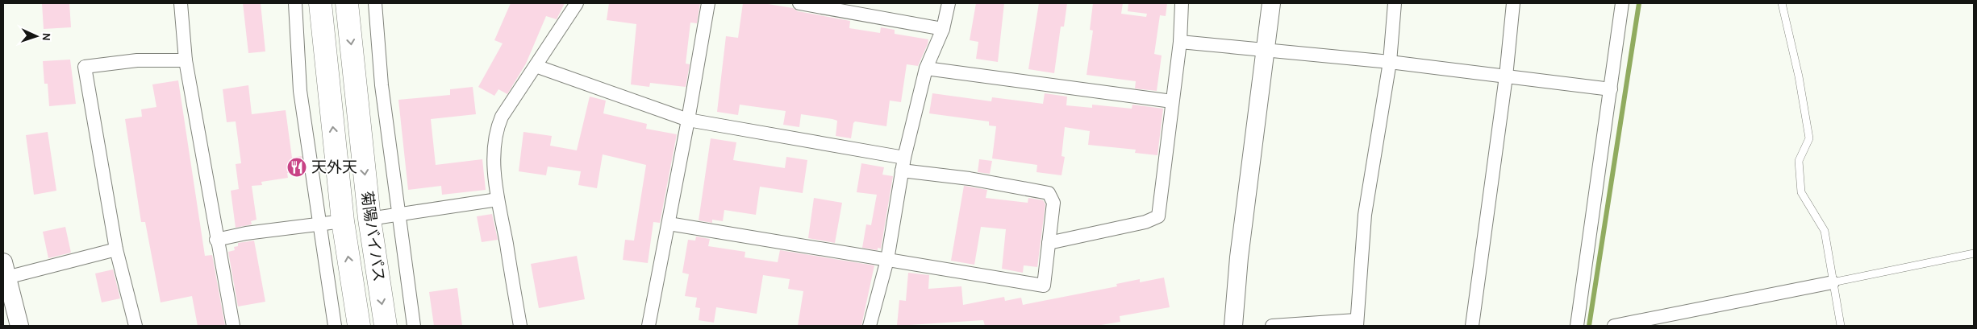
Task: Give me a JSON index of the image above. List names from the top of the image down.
{
  "streets": {
    "highway": ["菊陽バイパス"]
  },
  "places": {
    "restaurant": ["天外天"]
  },
  "north": "right"
}
